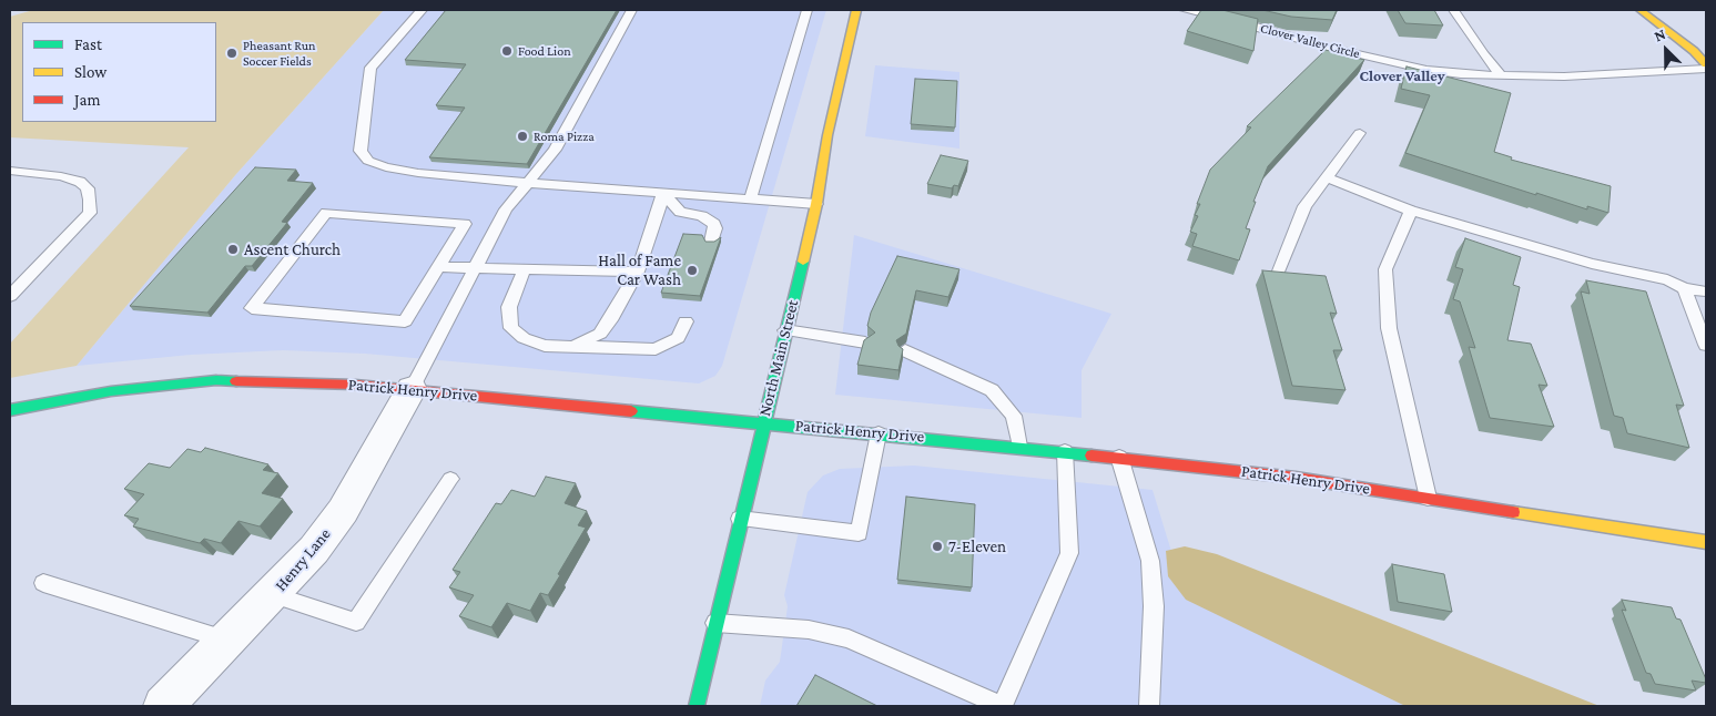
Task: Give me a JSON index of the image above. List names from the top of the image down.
{
  "streets": {
    "main road": ["North Main Street", "Patrick Henry Drive"],
    "street": ["Henry Lane"],
    "lane": ["Clover Valley Circle"]
  },
  "crossings": [
    ["North Main Street", "Patrick Henry Drive"],
    ["Patrick Henry Drive", "Henry Lane"]
  ],
  "districts": ["Clover Valley"],
  "places": [
    "Food Lion",
    "Pheasant Run Soccer Fields",
    "Roma Pizza",
    "Ascent Church",
    "Hall of Fame Car Wash",
    "7-Eleven"
  ],
  "legend": ["Fast", "Slow", "Jam"],
  "north": "top left"
}
